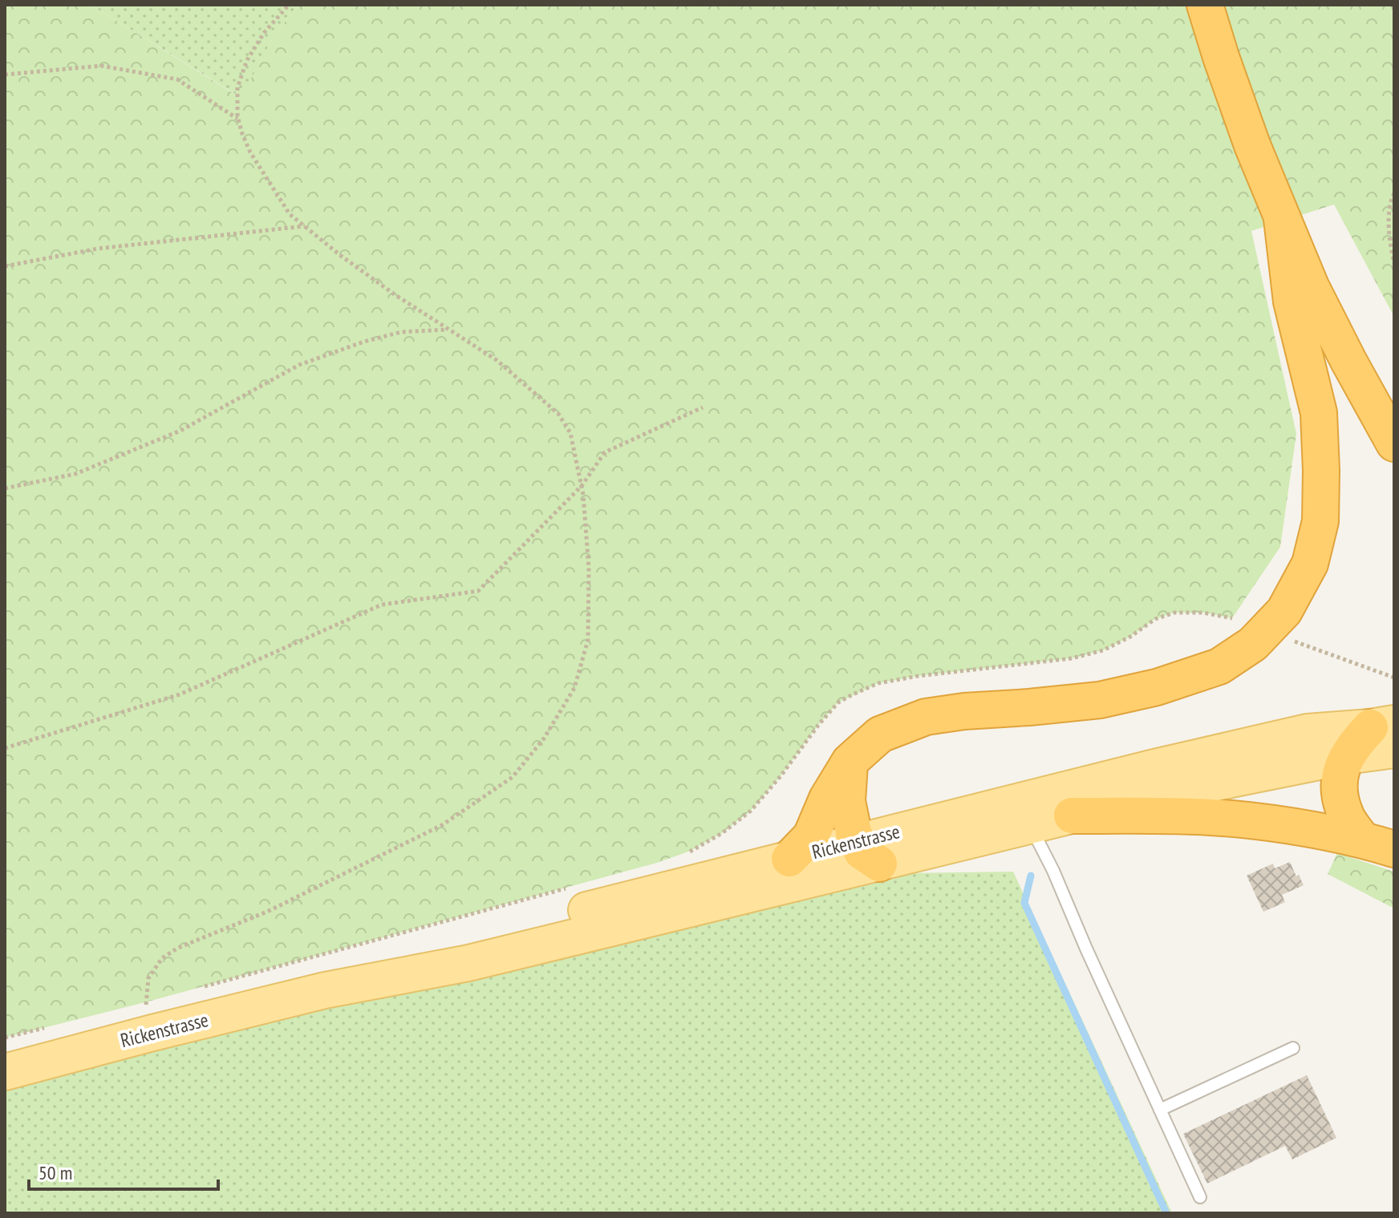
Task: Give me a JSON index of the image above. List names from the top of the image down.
{
  "streets": {
    "main road": ["Rickenstrasse"]
  },
  "scale_bar": "50 m"
}
